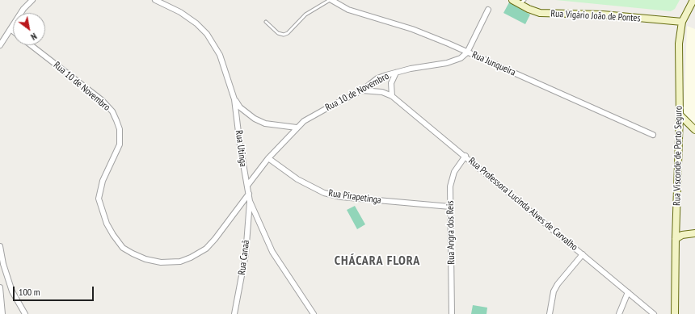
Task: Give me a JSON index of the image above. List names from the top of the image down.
{
  "streets": {
    "street": [
      "Rua Vigário João de Pontes",
      "Rua Junqueira",
      "Rua 10 de Novembro",
      "Rua Utinga",
      "Rua Visconde de Porto Seguro",
      "Rua Pirapetinga",
      "Rua Professora Lucinda Alves de Carvalho",
      "Rua Angra dos Reis",
      "Rua Canaã"
    ]
  },
  "crossings": [
    ["Rua Vigário João de Pontes", "Rua Visconde de Porto Seguro"],
    ["Rua Junqueira", "Rua 10 de Novembro"],
    ["Rua 10 de Novembro", "Rua Utinga"],
    ["Rua 10 de Novembro", "Rua Pirapetinga"],
    ["Rua 10 de Novembro", "Rua Professora Lucinda Alves de Carvalho"],
    ["Rua Utinga", "Rua Canaã"],
    ["Rua Pirapetinga", "Rua Angra dos Reis"],
    ["Rua Professora Lucinda Alves de Carvalho", "Rua Angra dos Reis"]
  ],
  "districts": ["CHÁCARA FLORA"],
  "scale_bar": "100 m",
  "north": "bottom right"
}
